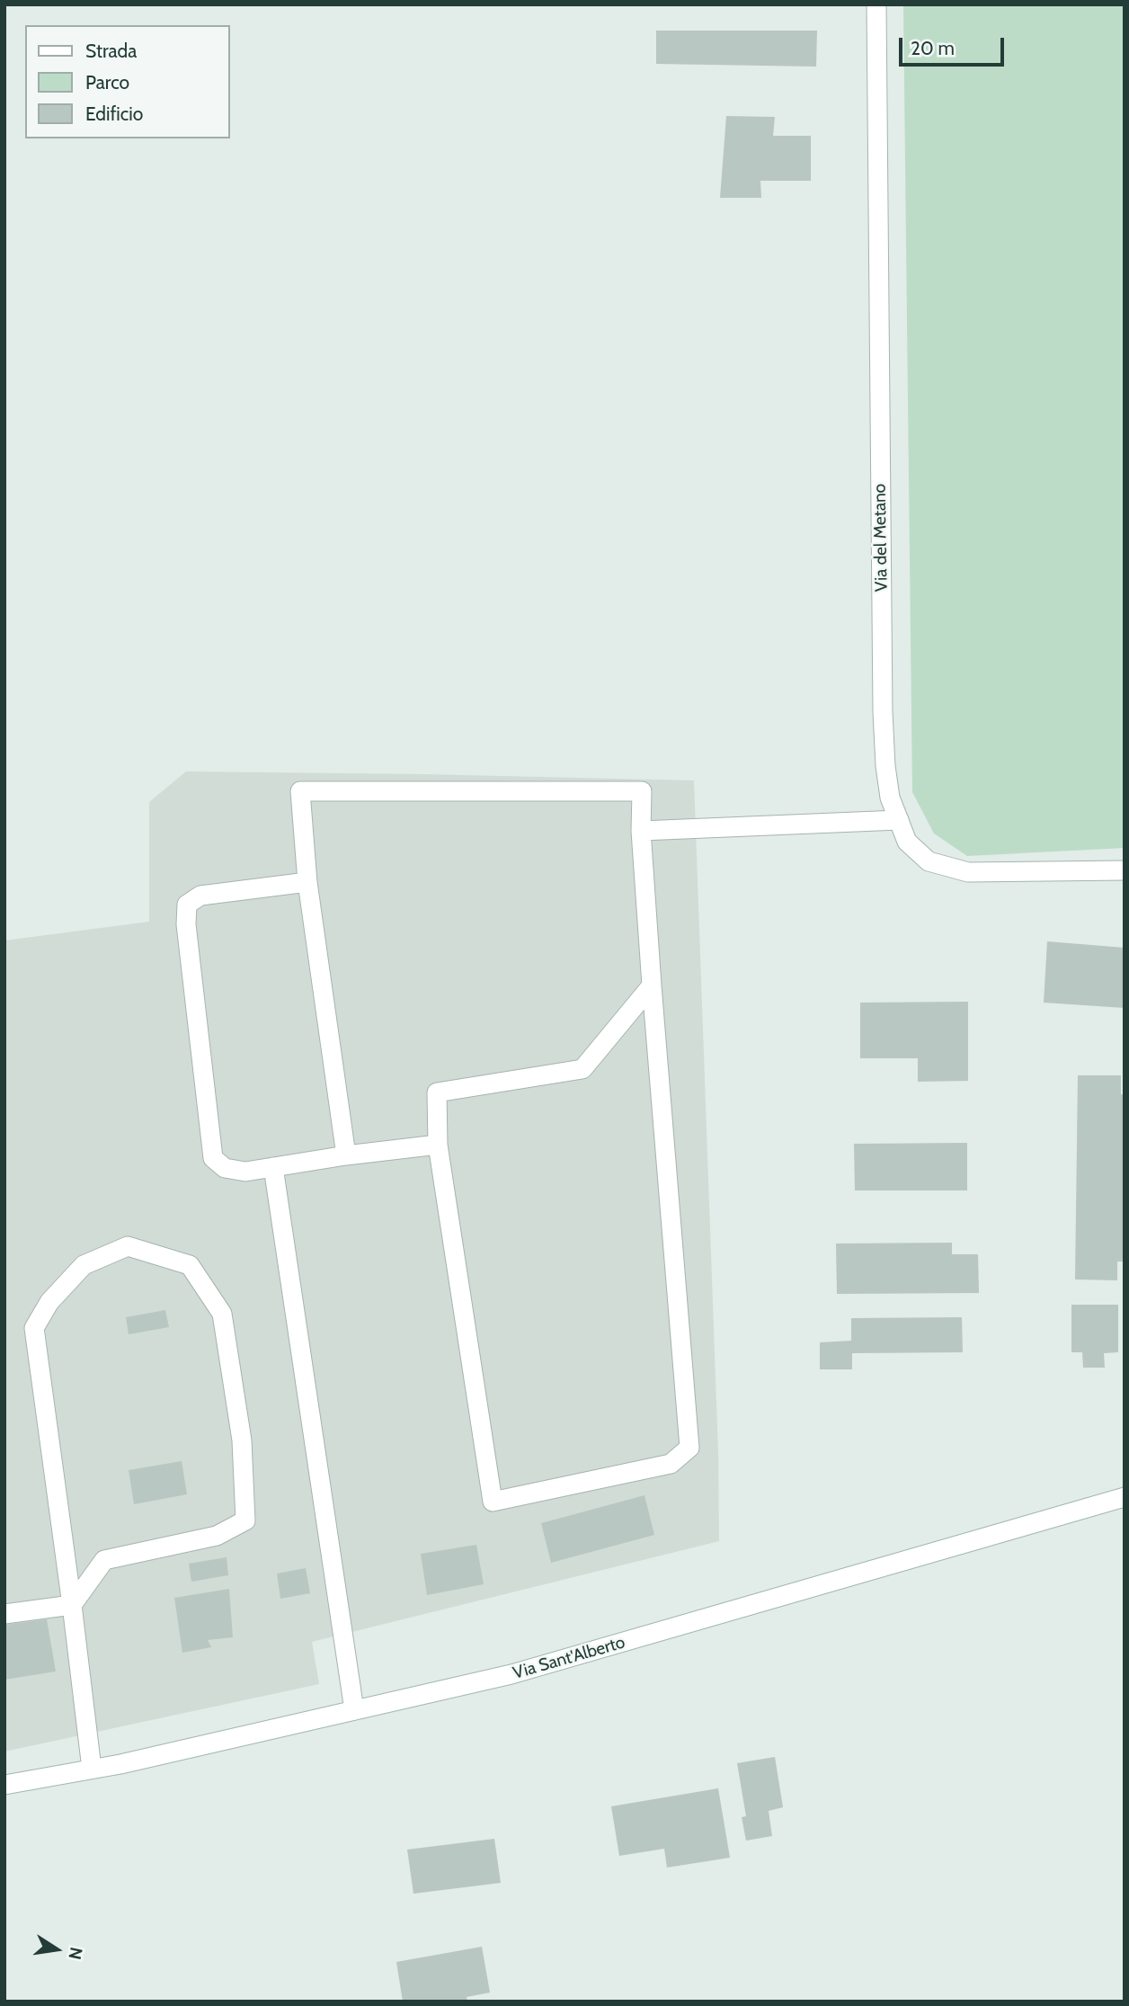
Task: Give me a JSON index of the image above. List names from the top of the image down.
{
  "streets": {
    "main road": ["Via del Metano", "Via Sant'Alberto"]
  },
  "legend": ["Strada", "Parco", "Edificio"],
  "scale_bar": "20 m",
  "north": "right"
}
